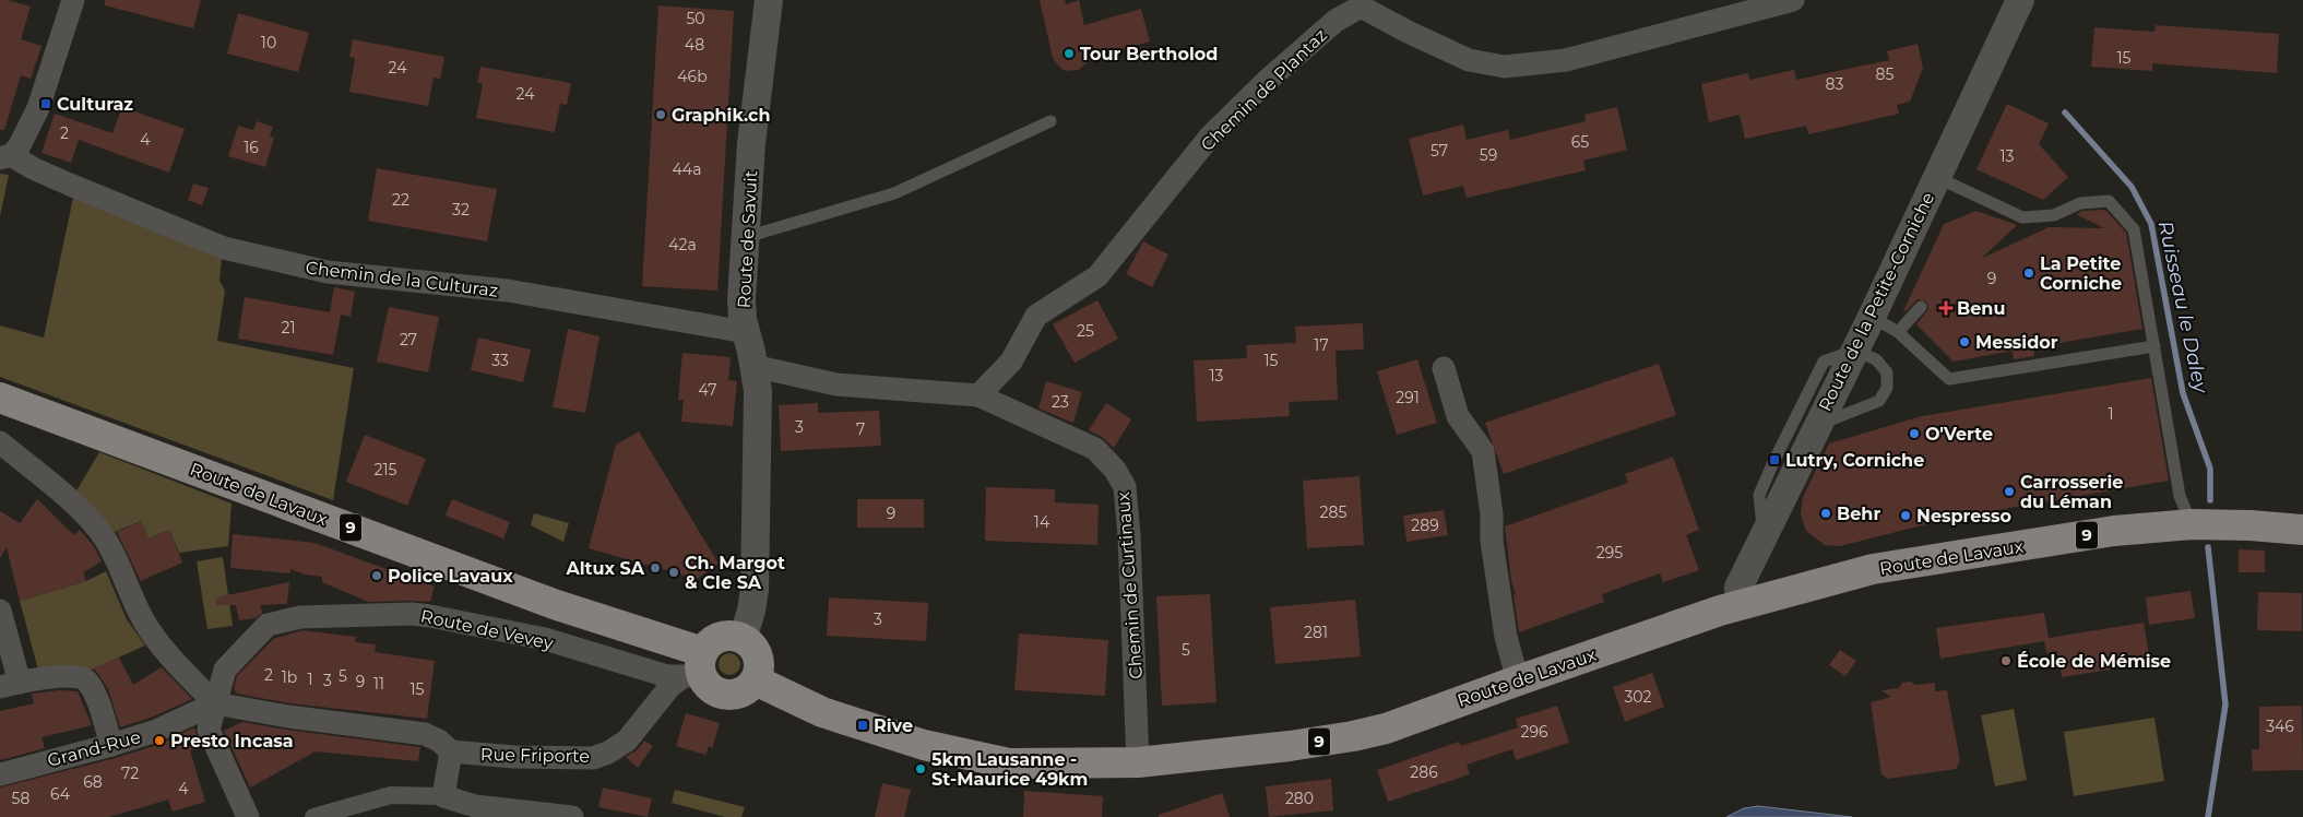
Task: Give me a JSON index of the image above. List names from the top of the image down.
{
  "streets": {
    "main road": ["Route de Lavaux", "9"],
    "street": [
      "Chemin de Plantaz",
      "Route de Savuit",
      "Chemin de la Culturaz",
      "Route de la Petite-Corniche",
      "Chemin de Curtinaux",
      "Route de Vevey",
      "Grand-Rue",
      "Rue Friporte"
    ]
  },
  "crossings": [
    ["Chemin de Plantaz", "Chemin de Curtinaux"],
    ["Route de Savuit", "Chemin de la Culturaz"],
    ["Route de Savuit", "Route de Lavaux"],
    ["Route de Savuit", "Route de Vevey"],
    ["Route de Savuit", "Rue Friporte"],
    ["Route de la Petite-Corniche", "Route de Lavaux"],
    ["Route de Lavaux", "Chemin de Curtinaux"],
    ["Route de Lavaux", "Route de Vevey"],
    ["Route de Lavaux", "Rue Friporte"],
    ["Route de Vevey", "Grand-Rue"],
    ["Route de Vevey", "Rue Friporte"]
  ],
  "water": ["Ruisseau le Daley"],
  "places": {
    "other": [
      "Tour Bertholod",
      "Graphik.ch",
      "La Petite Corniche",
      "Messidor",
      "O'Verte",
      "Carrosserie du Léman",
      "Behr",
      "Nespresso",
      "Altux SA",
      "Ch. Margot & CIe SA",
      "Police Lavaux",
      "École de Mémise",
      "Presto Incasa",
      "5km Lausanne - St-Maurice 49km"
    ],
    "transit": ["Culturaz", "Lutry, Corniche", "Rive"],
    "health": ["Benu"]
  },
  "house_numbers": [
    "50",
    "10",
    "48",
    "15",
    "24",
    "85",
    "46b",
    "83",
    "24",
    "2",
    "4",
    "65",
    "16",
    "57",
    "59",
    "13",
    "44a",
    "22",
    "32",
    "42a",
    "9",
    "21",
    "25",
    "27",
    "17",
    "33",
    "15",
    "13",
    "47",
    "291",
    "23",
    "1",
    "3",
    "7",
    "215",
    "285",
    "9",
    "14",
    "289",
    "295",
    "3",
    "281",
    "5",
    "2",
    "5",
    "1b",
    "1",
    "3",
    "9",
    "11",
    "15",
    "302",
    "346",
    "296",
    "286",
    "72",
    "68",
    "4",
    "64",
    "58",
    "280"
  ]
}
